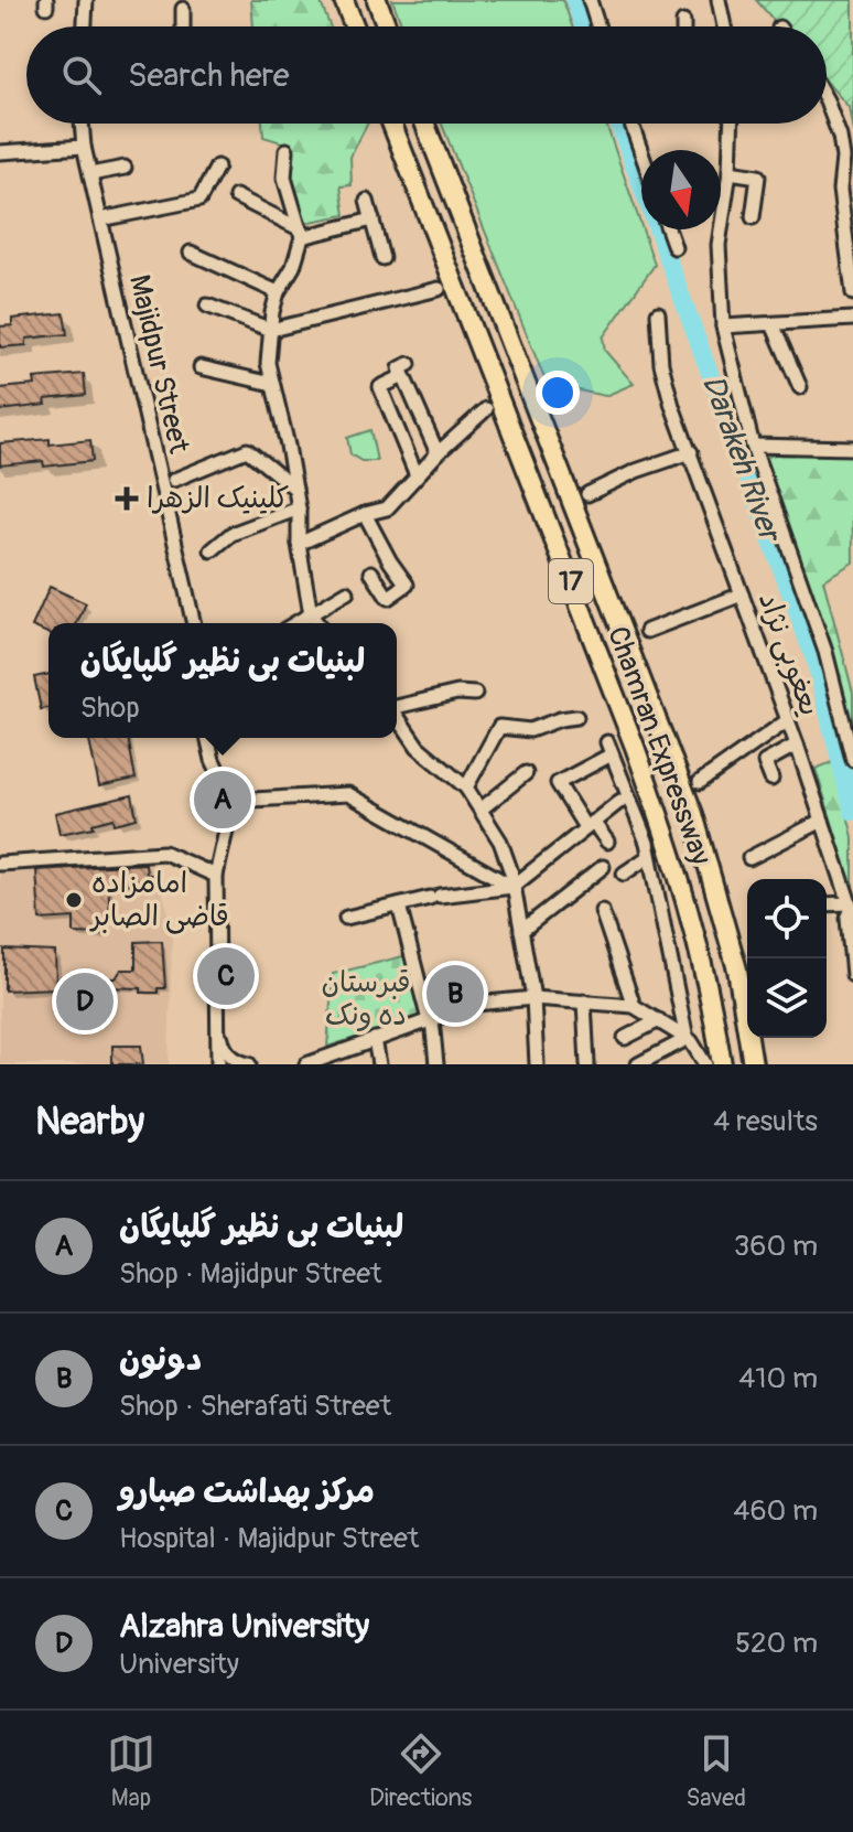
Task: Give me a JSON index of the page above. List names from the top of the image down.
{
  "streets": {
    "highway": ["17", "Chamran Expressway"],
    "street": ["Majidpur Street", "یعغوبی نژاد"]
  },
  "water": ["Darakeh River"],
  "parks": ["قبرستان ده ونک"],
  "places": {
    "health": ["کلینیک الزهرا"],
    "other": ["امامزاده قاضی الصابر"]
  },
  "north": "bottom",
  "page": {
    "search": "Search here",
    "popup": ["لبنیات بی نظیر گلپایگان", "Shop"],
    "pins": [
      "A",
      "C",
      "B",
      "D"
    ],
    "heading": ["Nearby", "4 results"],
    "list": [
      {
        "mark": "A",
        "name": "لبنیات بی نظیر گلپایگان",
        "note": "Shop · Majidpur Street",
        "value": "360 m"
      },
      {
        "mark": "B",
        "name": "دونون",
        "note": "Shop · Sherafati Street",
        "value": "410 m"
      },
      {
        "mark": "C",
        "name": "مرکز بهداشت صبارو",
        "note": "Hospital · Majidpur Street",
        "value": "460 m"
      },
      {
        "mark": "D",
        "name": "Alzahra University",
        "note": "University",
        "value": "520 m"
      }
    ],
    "nav": ["Map", "Directions", "Saved"]
  }
}
